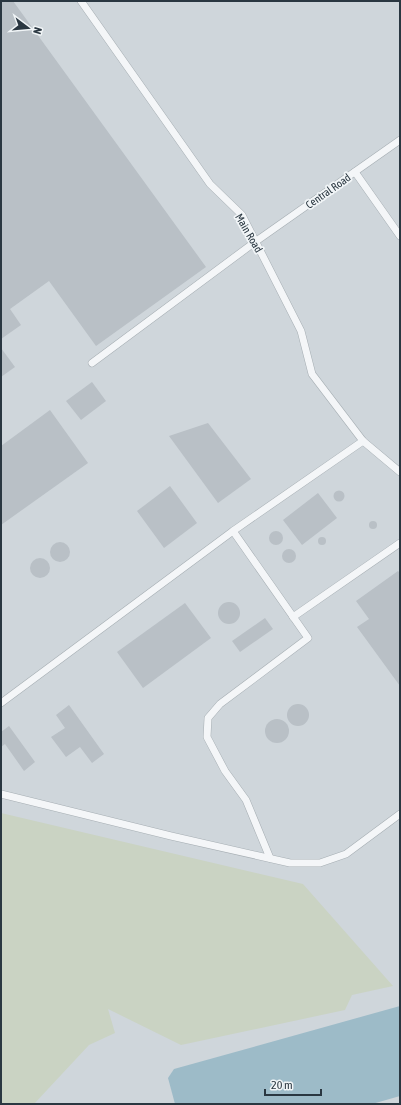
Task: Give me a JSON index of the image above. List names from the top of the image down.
{
  "streets": {
    "lane": ["Central Road", "Main Road"]
  },
  "crossings": [
    ["Central Road", "Main Road"]
  ],
  "scale_bar": "20 m",
  "north": "right"
}
